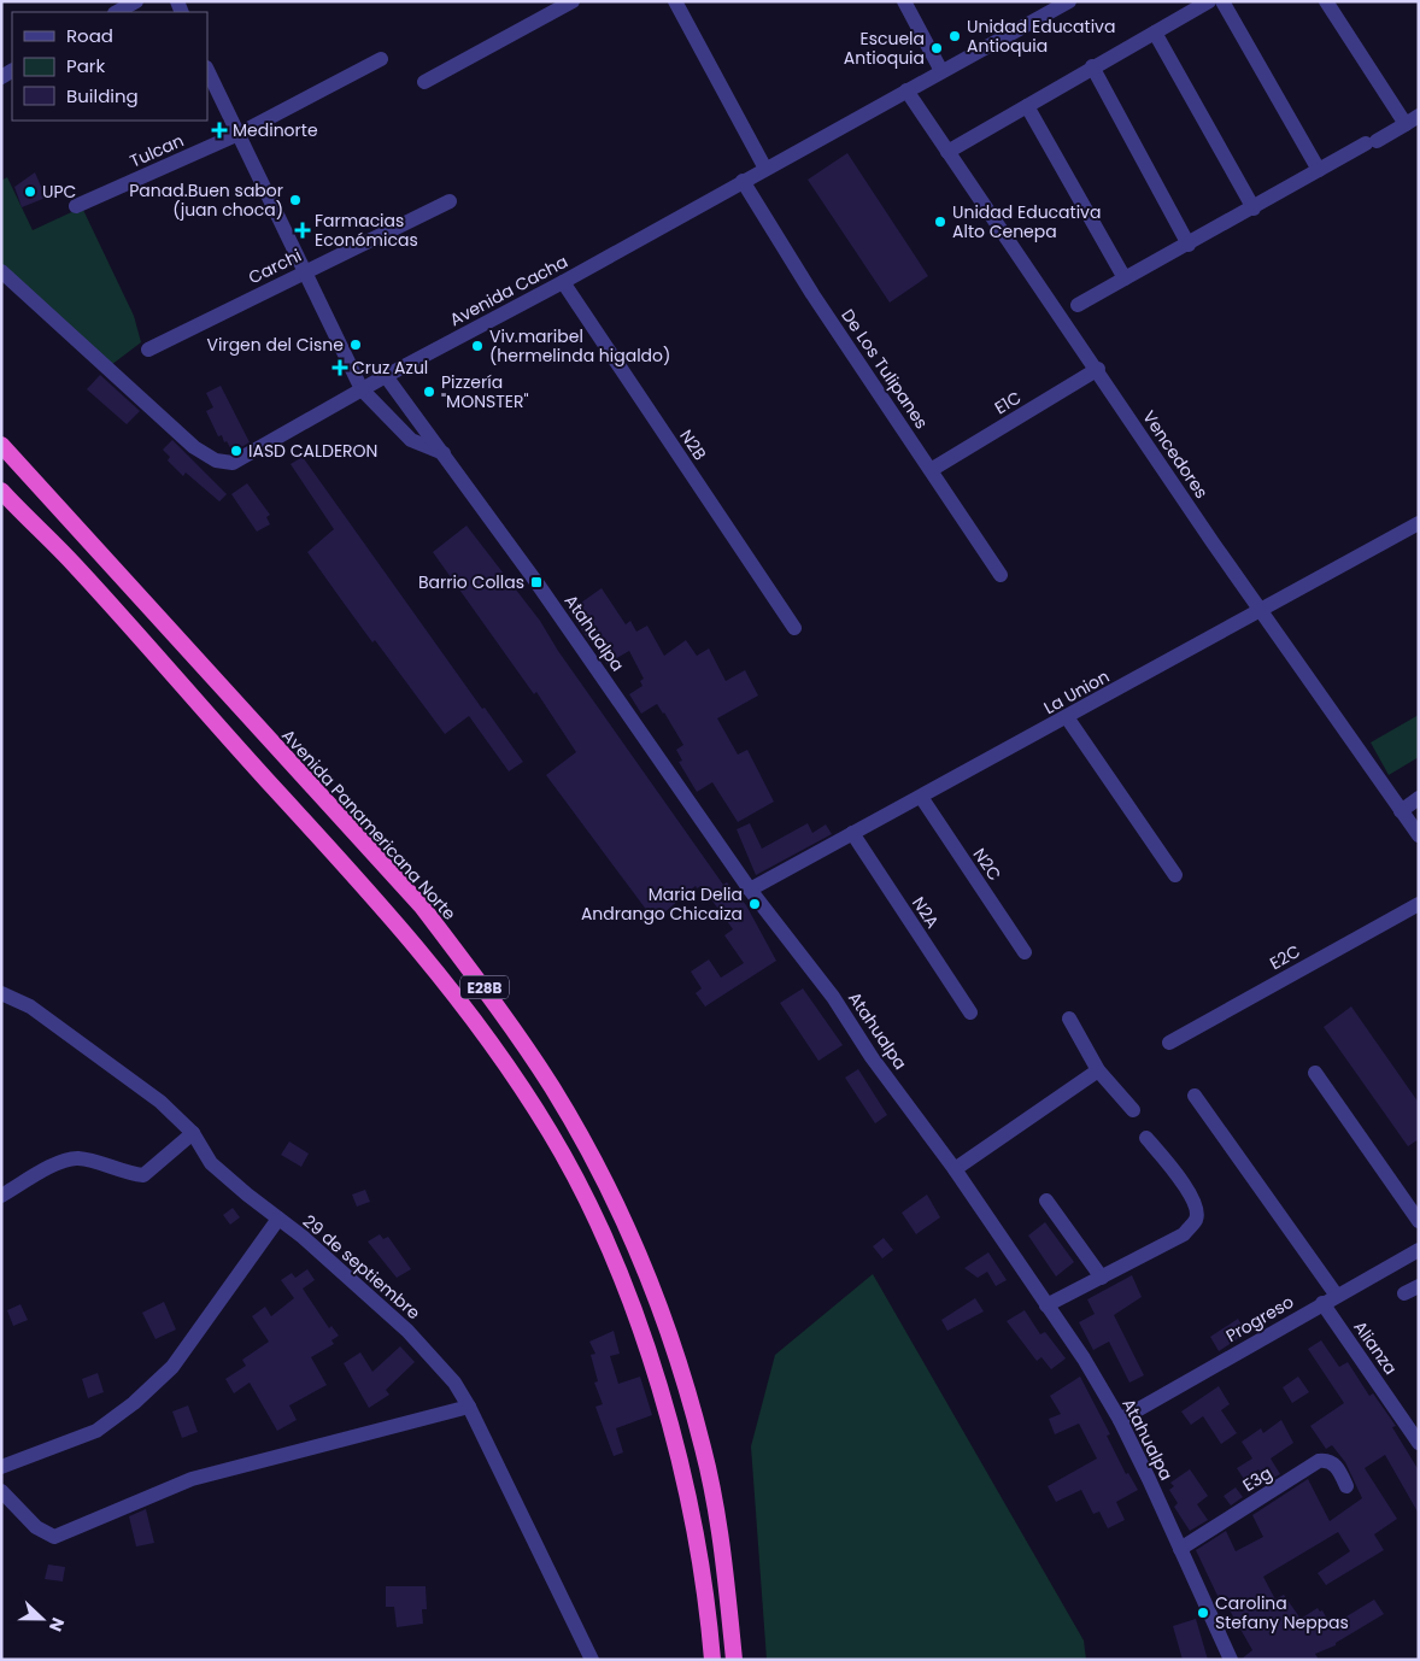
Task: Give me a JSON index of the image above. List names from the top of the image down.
{
  "streets": {
    "highway": ["Avenida Panamericana Norte", "E28B"],
    "street": [
      "Tulcan",
      "Carchi",
      "Avenida Cacha",
      "De Los Tulipanes",
      "E1C",
      "N2B",
      "Vencedores",
      "Atahualpa",
      "La Union",
      "N2C",
      "N2A",
      "E2C",
      "29 de septiembre",
      "Progreso",
      "Alianza",
      "E3g"
    ]
  },
  "crossings": [
    ["Avenida Cacha", "De Los Tulipanes"],
    ["Avenida Cacha", "N2B"],
    ["Avenida Cacha", "Vencedores"],
    ["Avenida Cacha", "Atahualpa"],
    ["E1C", "Vencedores"],
    ["Vencedores", "La Union"],
    ["Atahualpa", "La Union"],
    ["Atahualpa", "Progreso"],
    ["Atahualpa", "E3g"],
    ["La Union", "N2C"],
    ["La Union", "N2A"],
    ["Progreso", "Alianza"]
  ],
  "places": {
    "other": [
      "Unidad Educativa Antioquia",
      "Escuela Antioquia",
      "UPC",
      "Panad.Buen sabor (juan choca)",
      "Unidad Educativa Alto Cenepa",
      "Virgen del Cisne",
      "Viv.maribel (hermelinda higaldo)",
      "Pizzería \"MONSTER\"",
      "IASD CALDERON",
      "Maria Delia Andrango Chicaiza",
      "Carolina Stefany Neppas"
    ],
    "health": ["Medinorte", "Farmacias Económicas", "Cruz Azul"],
    "transit": ["Barrio Collas"]
  },
  "legend": ["Road", "Park", "Building"],
  "north": "right"
}
